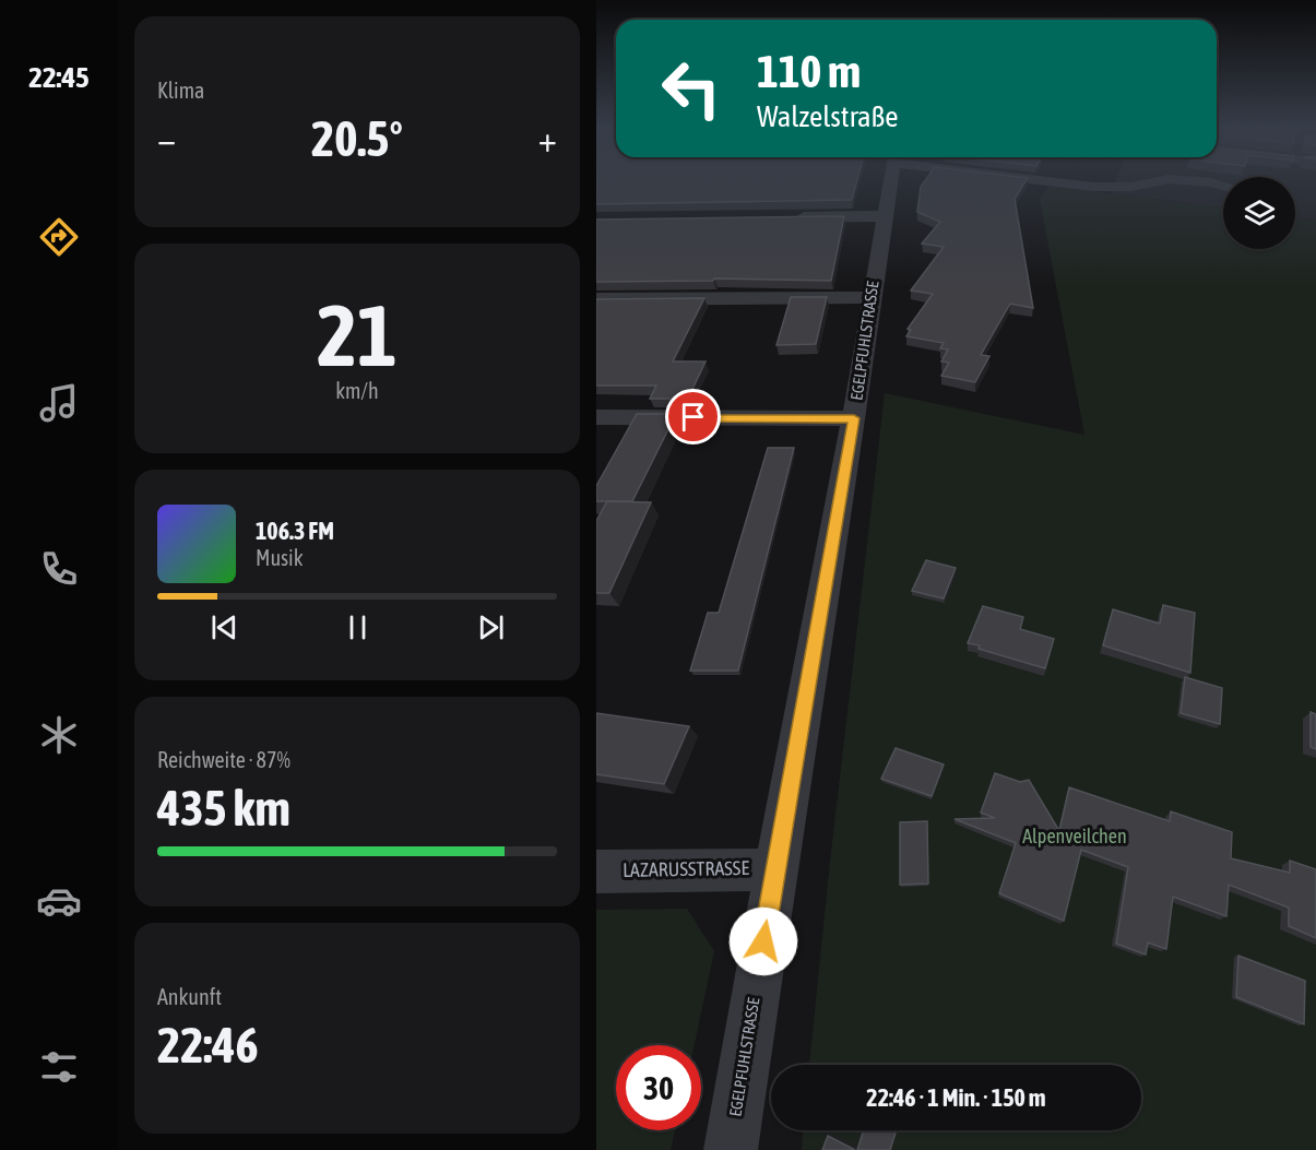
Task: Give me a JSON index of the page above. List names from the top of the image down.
{
  "streets": {
    "street": ["EGELPFUHLSTRASSE", "LAZARUSSTRASSE"]
  },
  "crossings": [
    ["EGELPFUHLSTRASSE", "LAZARUSSTRASSE"]
  ],
  "parks": ["Alpenveilchen"],
  "page": {
    "tabs": "22:45",
    "tile": [
      "Klima",
      ["21", "km/h"],
      ["Reichweite · 87%", "435 km"],
      ["Ankunft", "22:46"]
    ],
    "turn": ["110 m", "Walzelstraße"],
    "heat": ["−", "20.5°", "+"],
    "song": ["106.3 FM", "Musik"],
    "limit": "30",
    "trip": "22:46 · 1 Min. · 150 m"
  }
}
